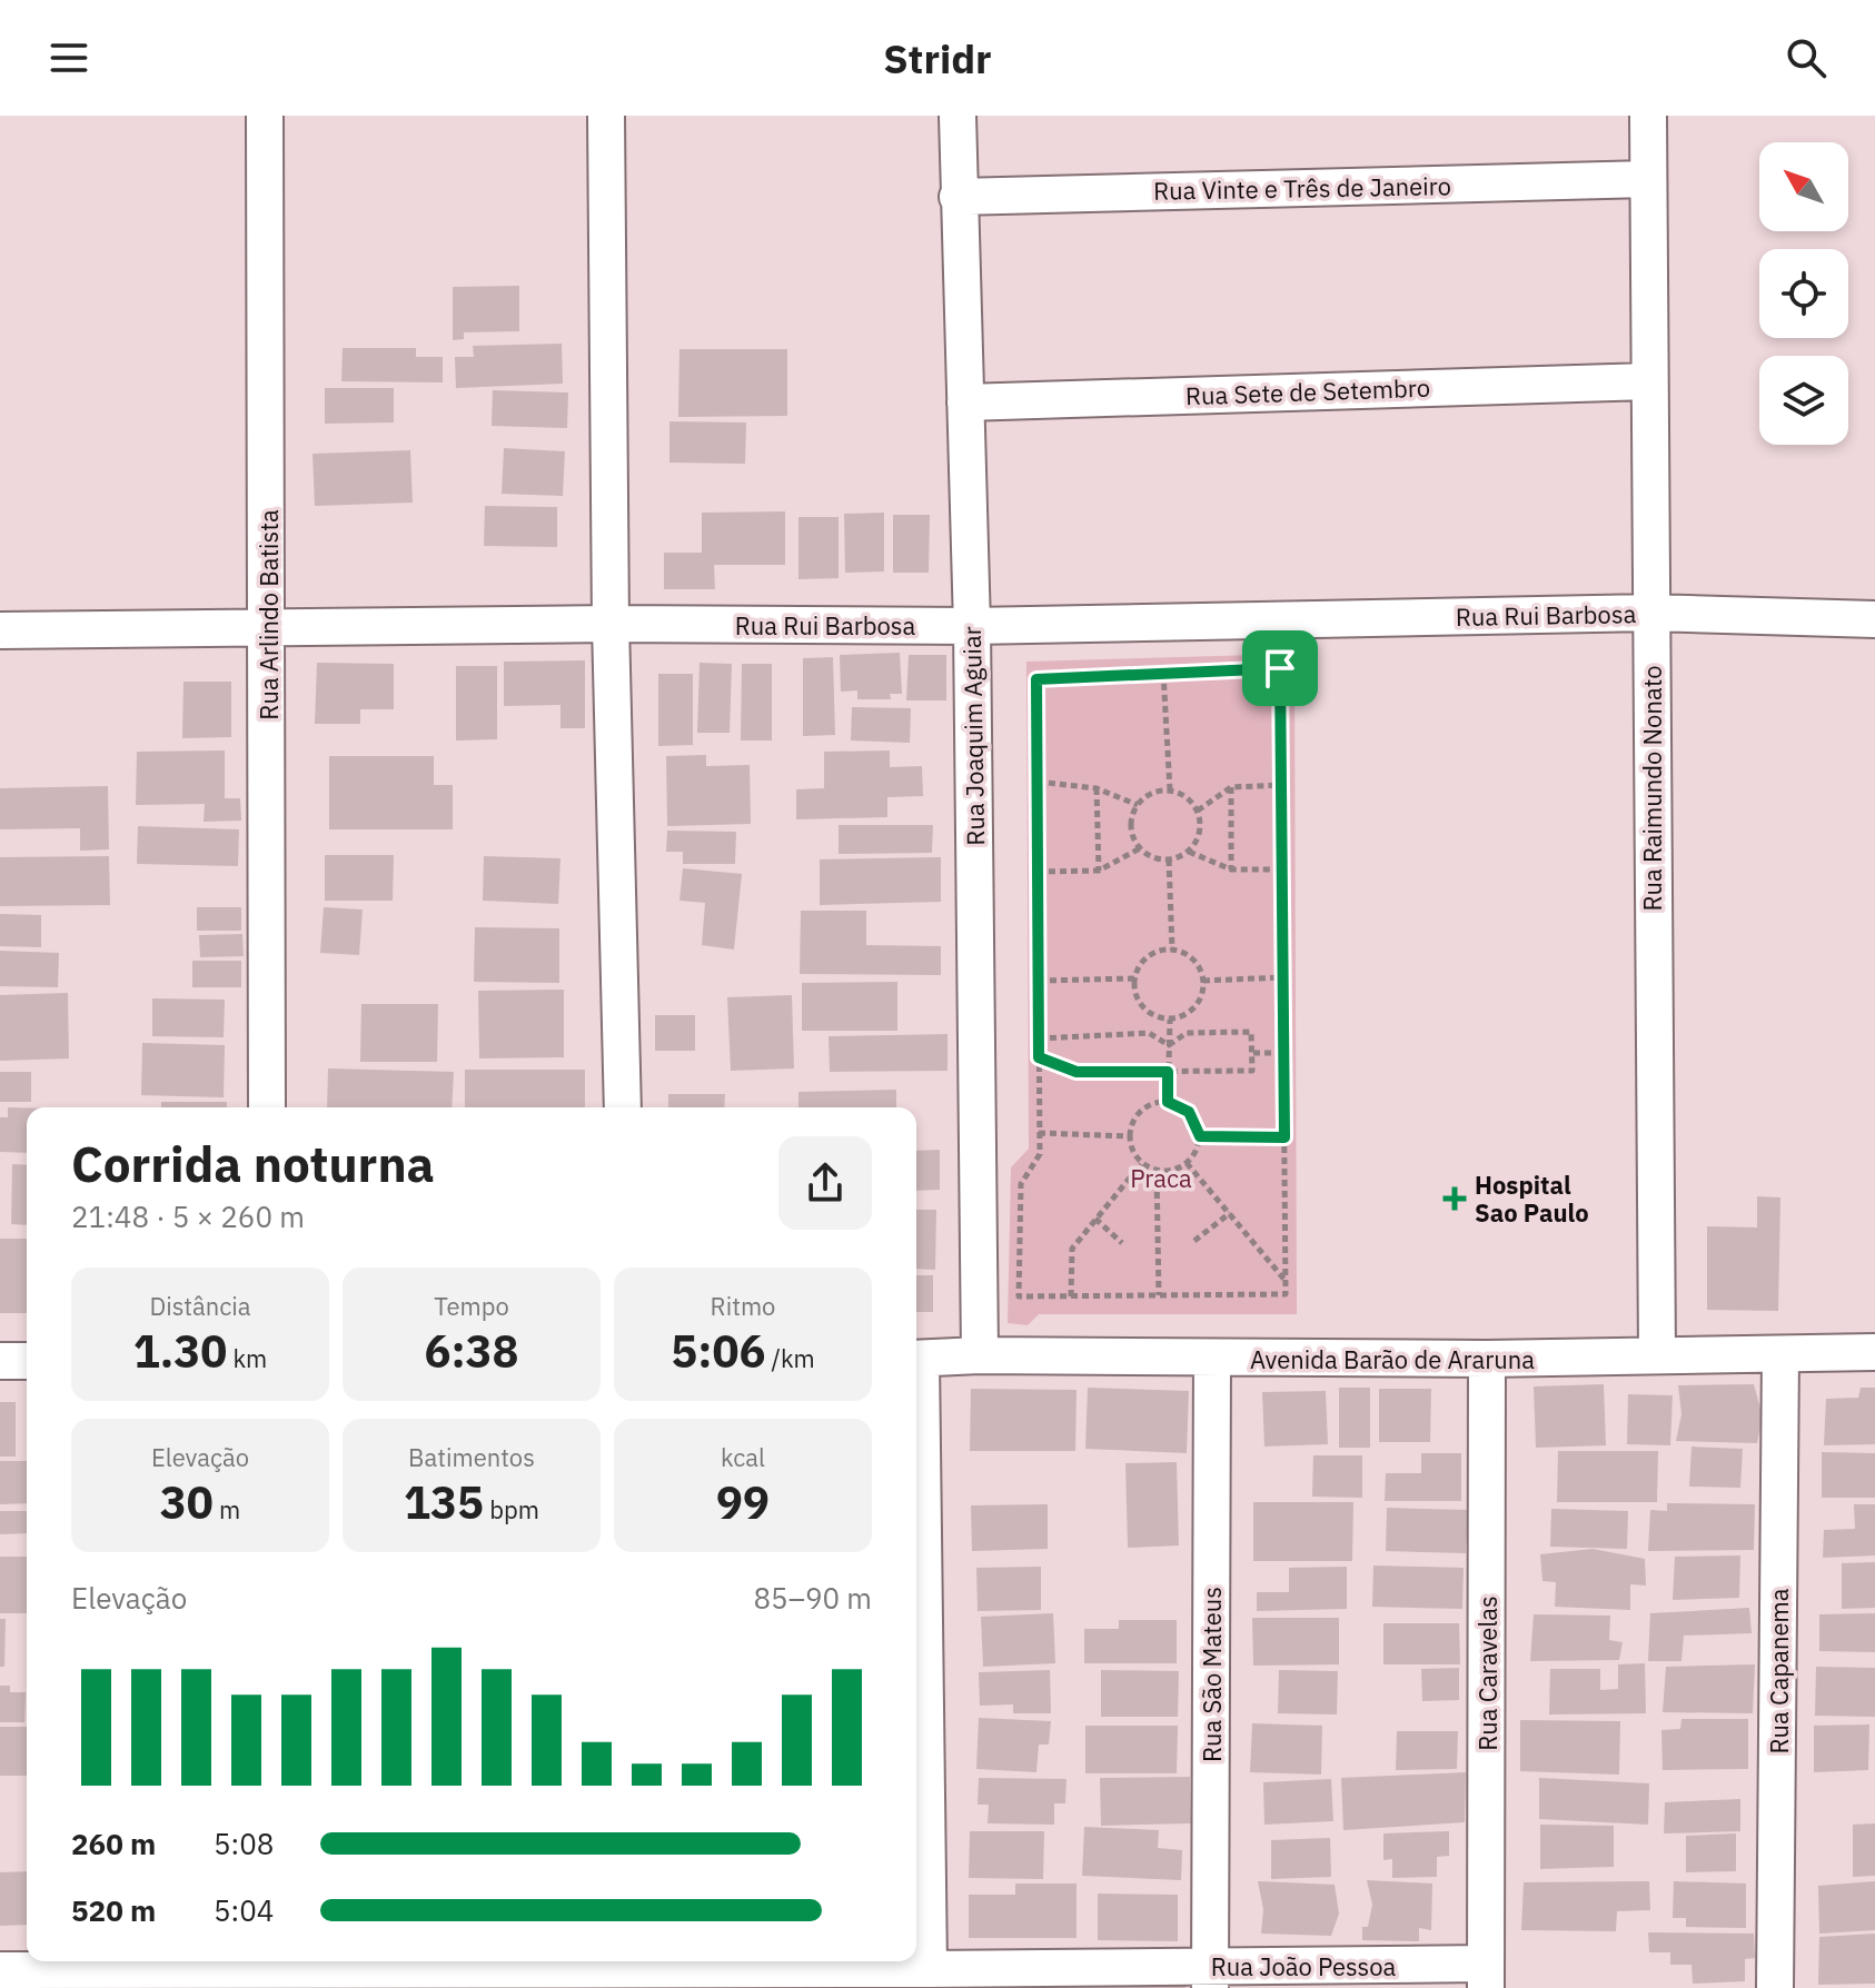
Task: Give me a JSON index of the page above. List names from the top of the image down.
{
  "streets": {
    "street": [
      "Rua Vinte e Três de Janeiro",
      "Rua Sete de Setembro",
      "Rua Arlindo Batista",
      "Rua Rui Barbosa",
      "Rua Joaquim Aguiar",
      "Rua Raimundo Nonato",
      "Avenida Barão de Araruna",
      "Rua Capanema",
      "Rua Caravelas",
      "Rua São Mateus",
      "Rua João Pessoa"
    ]
  },
  "crossings": [
    ["Rua Vinte e Três de Janeiro", "Rua Joaquim Aguiar"],
    ["Rua Vinte e Três de Janeiro", "Rua Raimundo Nonato"],
    ["Rua Sete de Setembro", "Rua Joaquim Aguiar"],
    ["Rua Sete de Setembro", "Rua Raimundo Nonato"],
    ["Rua Arlindo Batista", "Rua Rui Barbosa"],
    ["Rua Rui Barbosa", "Rua Joaquim Aguiar"],
    ["Rua Rui Barbosa", "Rua Raimundo Nonato"],
    ["Rua Joaquim Aguiar", "Avenida Barão de Araruna"],
    ["Rua Raimundo Nonato", "Avenida Barão de Araruna"],
    ["Avenida Barão de Araruna", "Rua Capanema"],
    ["Avenida Barão de Araruna", "Rua Caravelas"],
    ["Avenida Barão de Araruna", "Rua São Mateus"],
    ["Rua Caravelas", "Rua João Pessoa"],
    ["Rua São Mateus", "Rua João Pessoa"]
  ],
  "parks": ["Praca"],
  "places": {
    "health": ["Hospital Sao Paulo"]
  },
  "north": "top left",
  "page": {
    "header": "Stridr",
    "heading": ["Corrida noturna", "21:48 · 5 × 260 m"],
    "stats": [
      ["Distância", "1.30 km"],
      ["Tempo", "6:38"],
      ["Ritmo", "5:06 /km"],
      ["Elevação", "30 m"],
      ["Batimentos", "135 bpm"],
      ["kcal", "99"]
    ],
    "chart": ["Elevação", "85–90 m"],
    "list": [
      {
        "name": "260 m",
        "note": "5:08"
      },
      {
        "name": "520 m",
        "note": "5:04"
      }
    ]
  }
}
